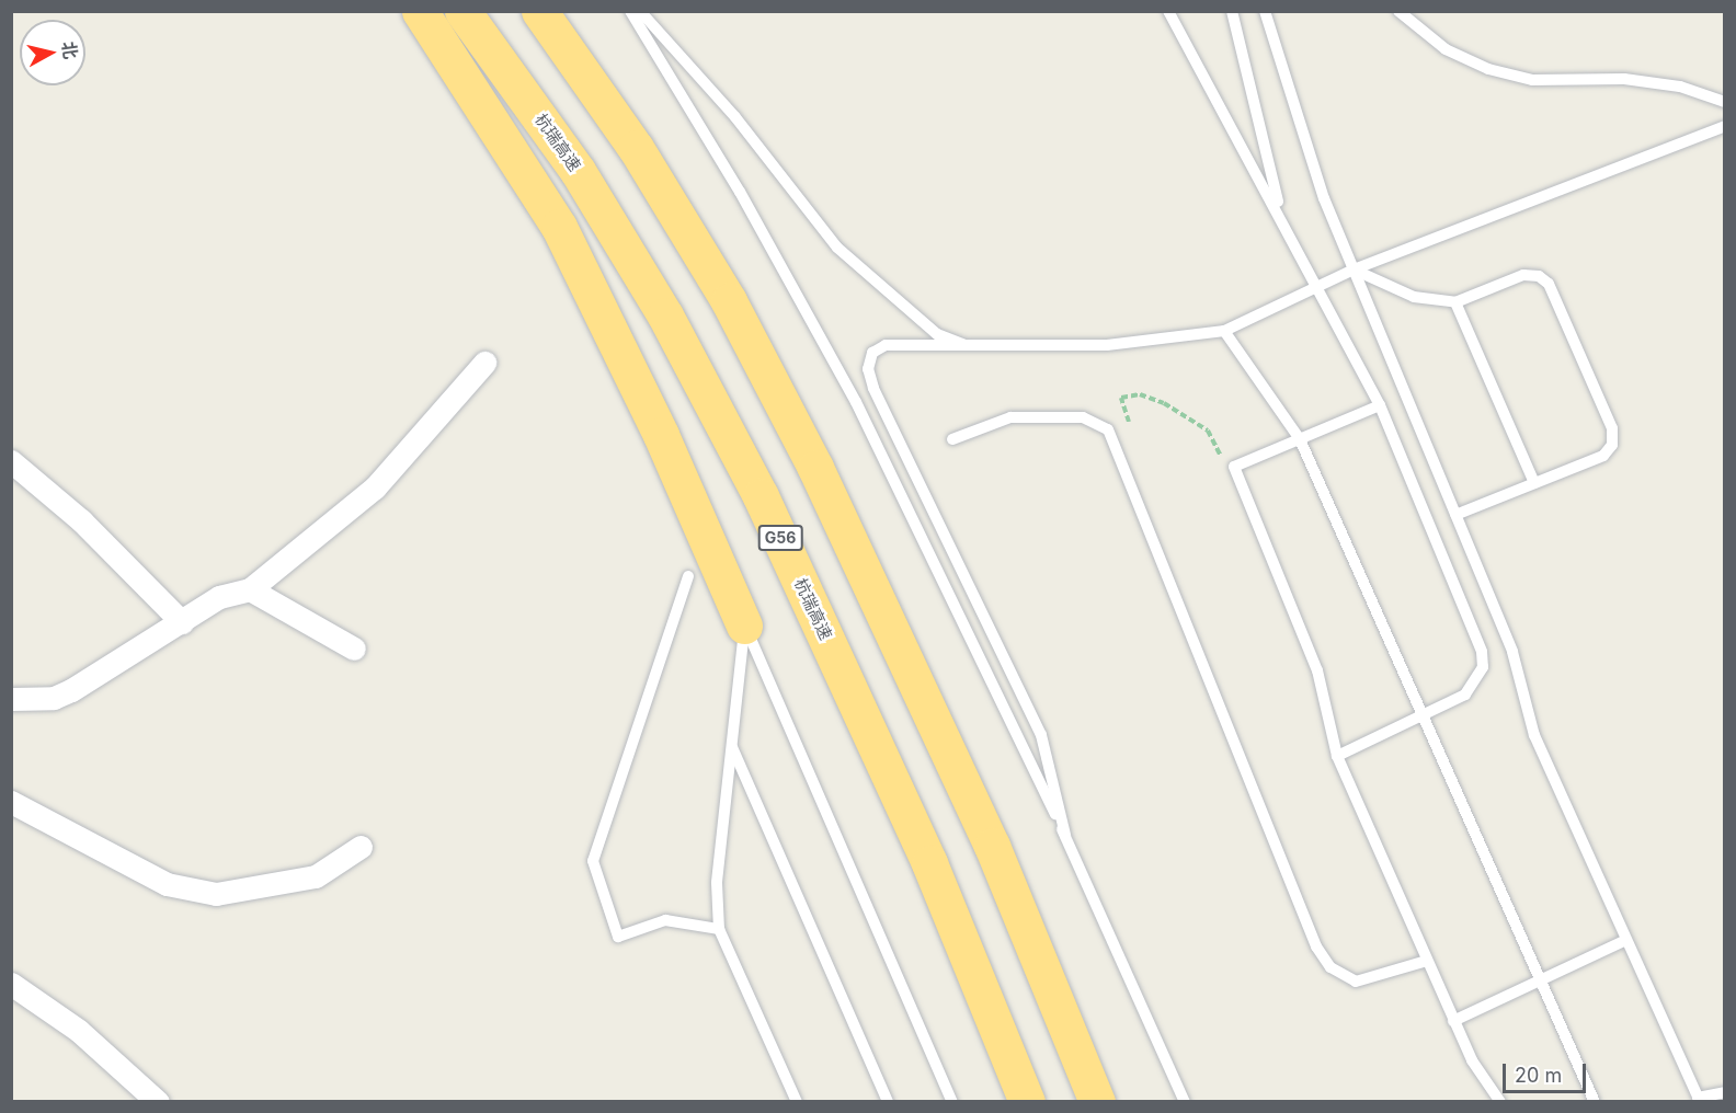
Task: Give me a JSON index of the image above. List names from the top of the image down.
{
  "streets": {
    "highway": ["杭瑞高速", "G56"]
  },
  "scale_bar": "20 m",
  "north": "right"
}
